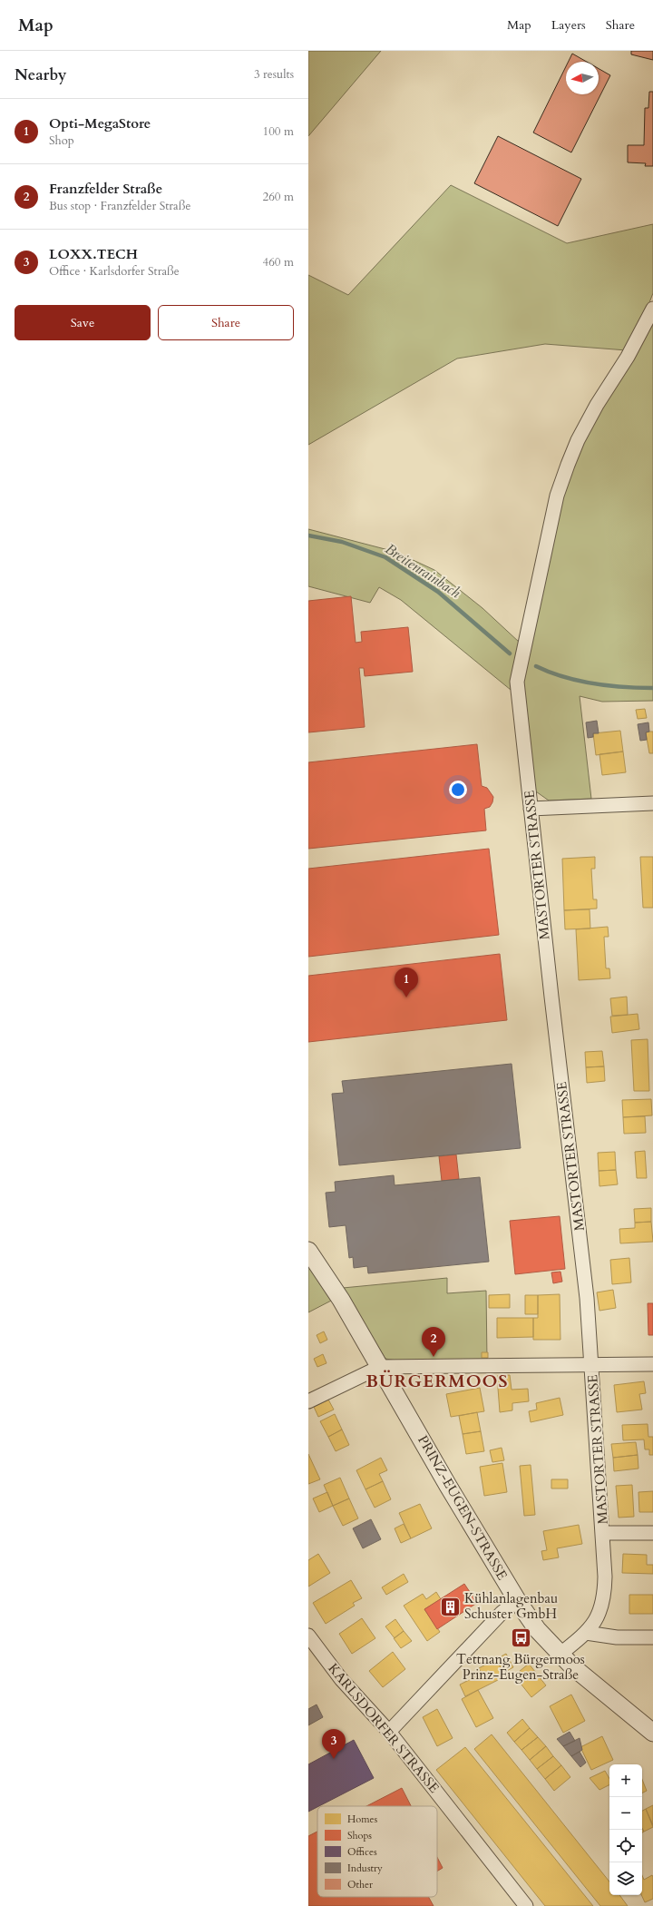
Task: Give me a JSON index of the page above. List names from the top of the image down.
{
  "streets": {
    "street": ["MASTORTER STRASSE", "PRINZ-EUGEN-STRASSE", "KARLSDORFER STRASSE"]
  },
  "crossings": [
    ["MASTORTER STRASSE", "PRINZ-EUGEN-STRASSE"]
  ],
  "districts": ["BÜRGERMOOS"],
  "water": ["Breitenrainbach"],
  "places": {
    "building": ["Kühlanlagenbau Schuster GmbH"],
    "bus stop": ["Tettnang Bürgermoos Prinz-Eugen-Straße"]
  },
  "legend": [
    "Homes",
    "Shops",
    "Offices",
    "Industry",
    "Other"
  ],
  "north": "left",
  "page": {
    "header": "Map",
    "nav": ["Map", "Layers", "Share"],
    "heading": ["Nearby", "3 results"],
    "list": [
      {
        "mark": "1",
        "name": "Opti-MegaStore",
        "note": "Shop",
        "value": "100 m"
      },
      {
        "mark": "2",
        "name": "Franzfelder Straße",
        "note": "Bus stop · Franzfelder Straße",
        "value": "260 m"
      },
      {
        "mark": "3",
        "name": "LOXX.TECH",
        "note": "Office · Karlsdorfer Straße",
        "value": "460 m"
      }
    ],
    "buttons": ["Save", "Share"],
    "pins": ["1", "2", "3"],
    "map_buttons": ["+", "−"]
  }
}
